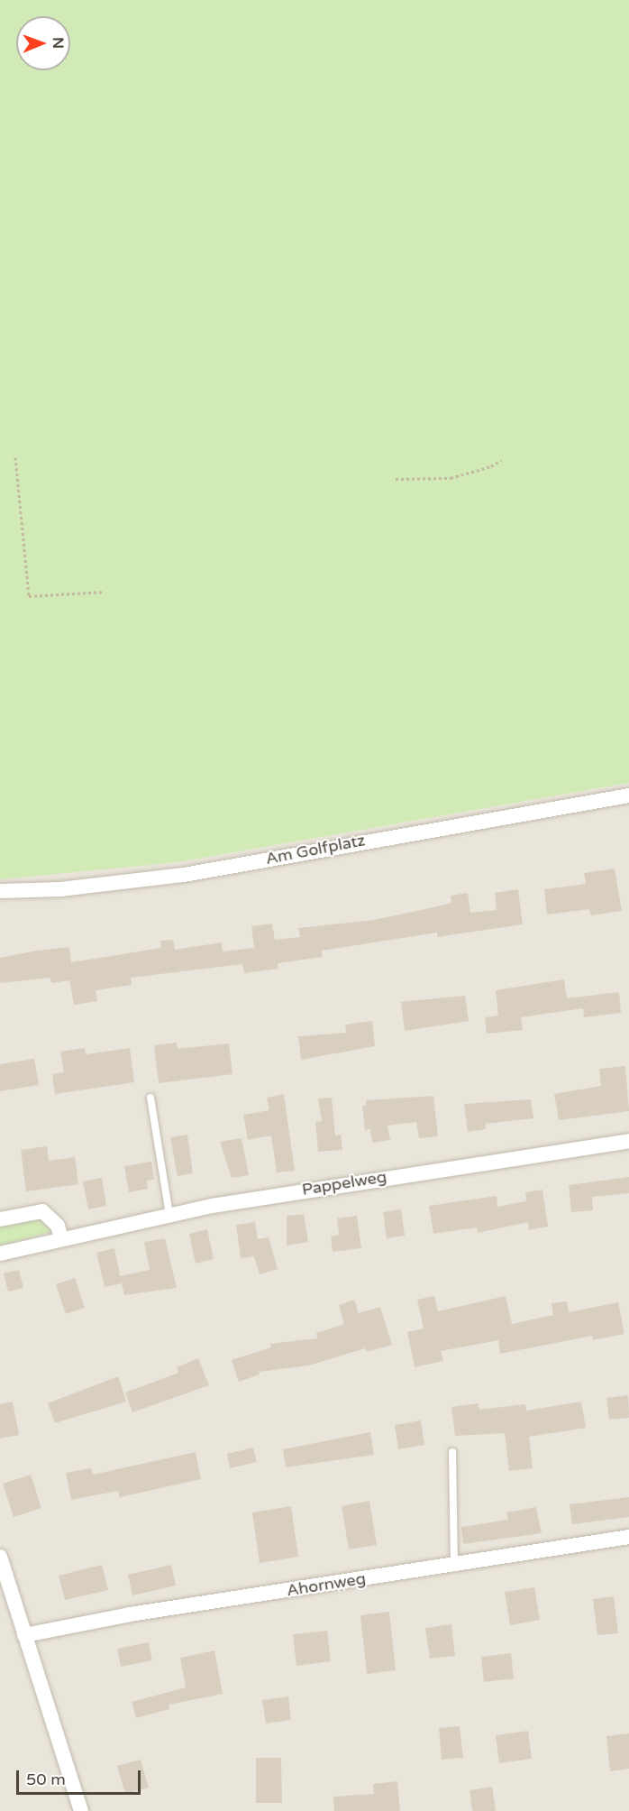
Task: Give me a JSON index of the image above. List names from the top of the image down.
{
  "streets": {
    "street": ["Am Golfplatz", "Pappelweg", "Ahornweg"]
  },
  "scale_bar": "50 m",
  "north": "right"
}
